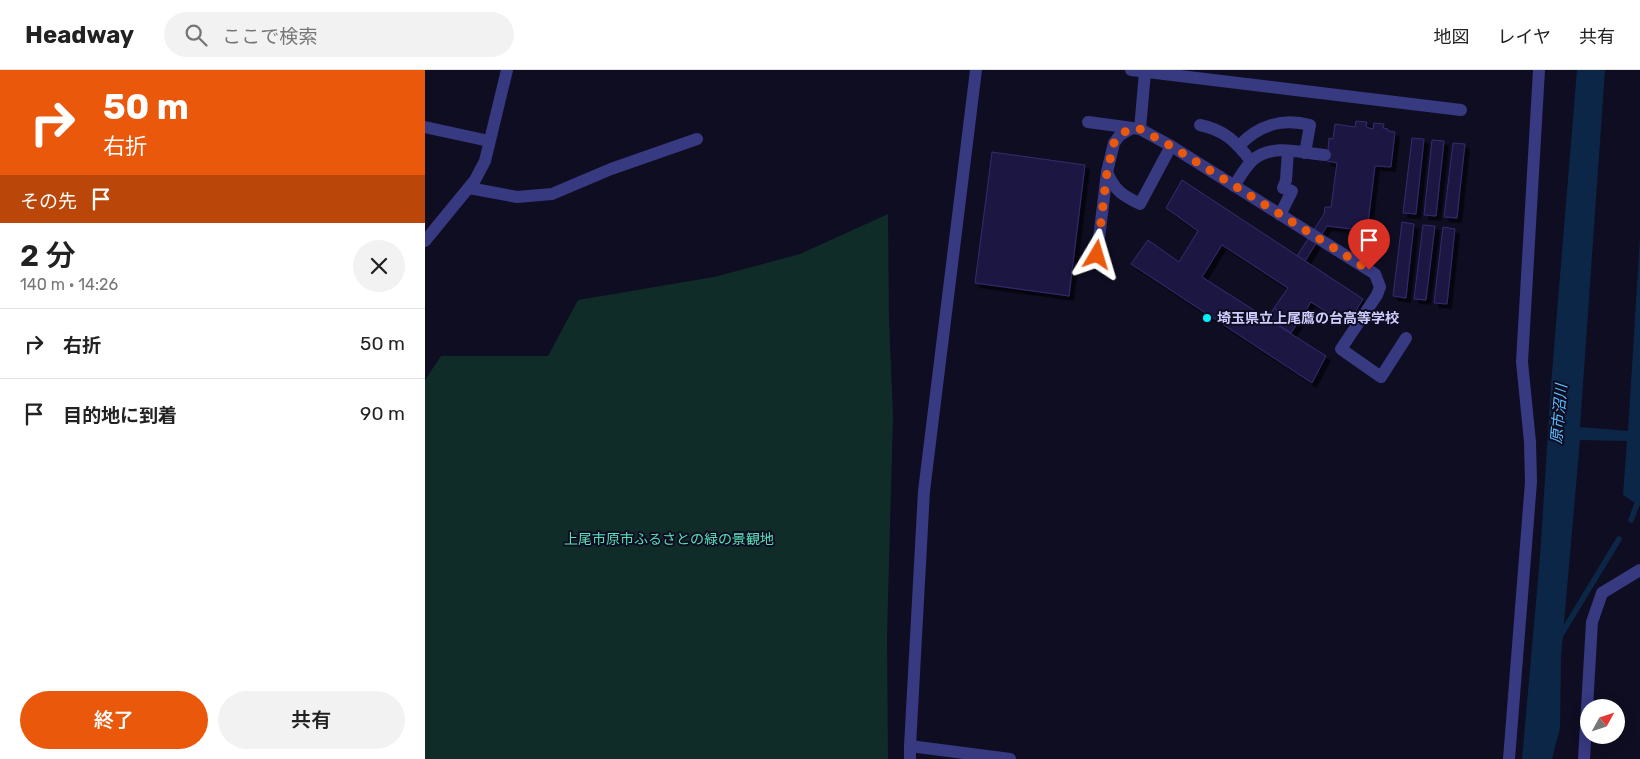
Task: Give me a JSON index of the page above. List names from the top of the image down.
{
  "water": ["原市沼川"],
  "parks": ["上尾市原市ふるさとの緑の景観地"],
  "places": ["埼玉県立上尾鷹の台高等学校"],
  "north": "top right",
  "page": {
    "header": "Headway",
    "search": "ここで検索",
    "nav": ["地図", "レイヤ", "共有"],
    "turn": ["50 m", "右折"],
    "then": "その先",
    "heading": ["2 分", "140 m · 14:26"],
    "list": [
      {
        "name": "右折",
        "value": "50 m"
      },
      {
        "name": "目的地に到着",
        "value": "90 m"
      }
    ],
    "buttons": ["終了", "共有"]
  }
}
